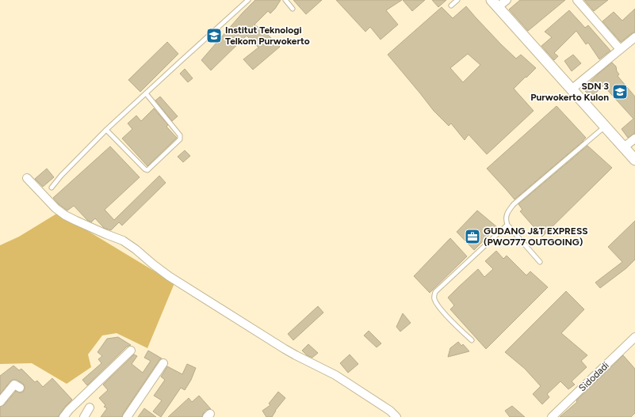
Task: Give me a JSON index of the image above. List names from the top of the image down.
{
  "streets": {
    "street": ["Sidodadi"]
  },
  "places": {
    "school or university": ["Institut Teknologi Telkom Purwokerto", "SDN 3 Purwokerto Kulon"],
    "office": ["GUDANG J&T EXPRESS (PWO777 OUTGOING)"]
  }
}
